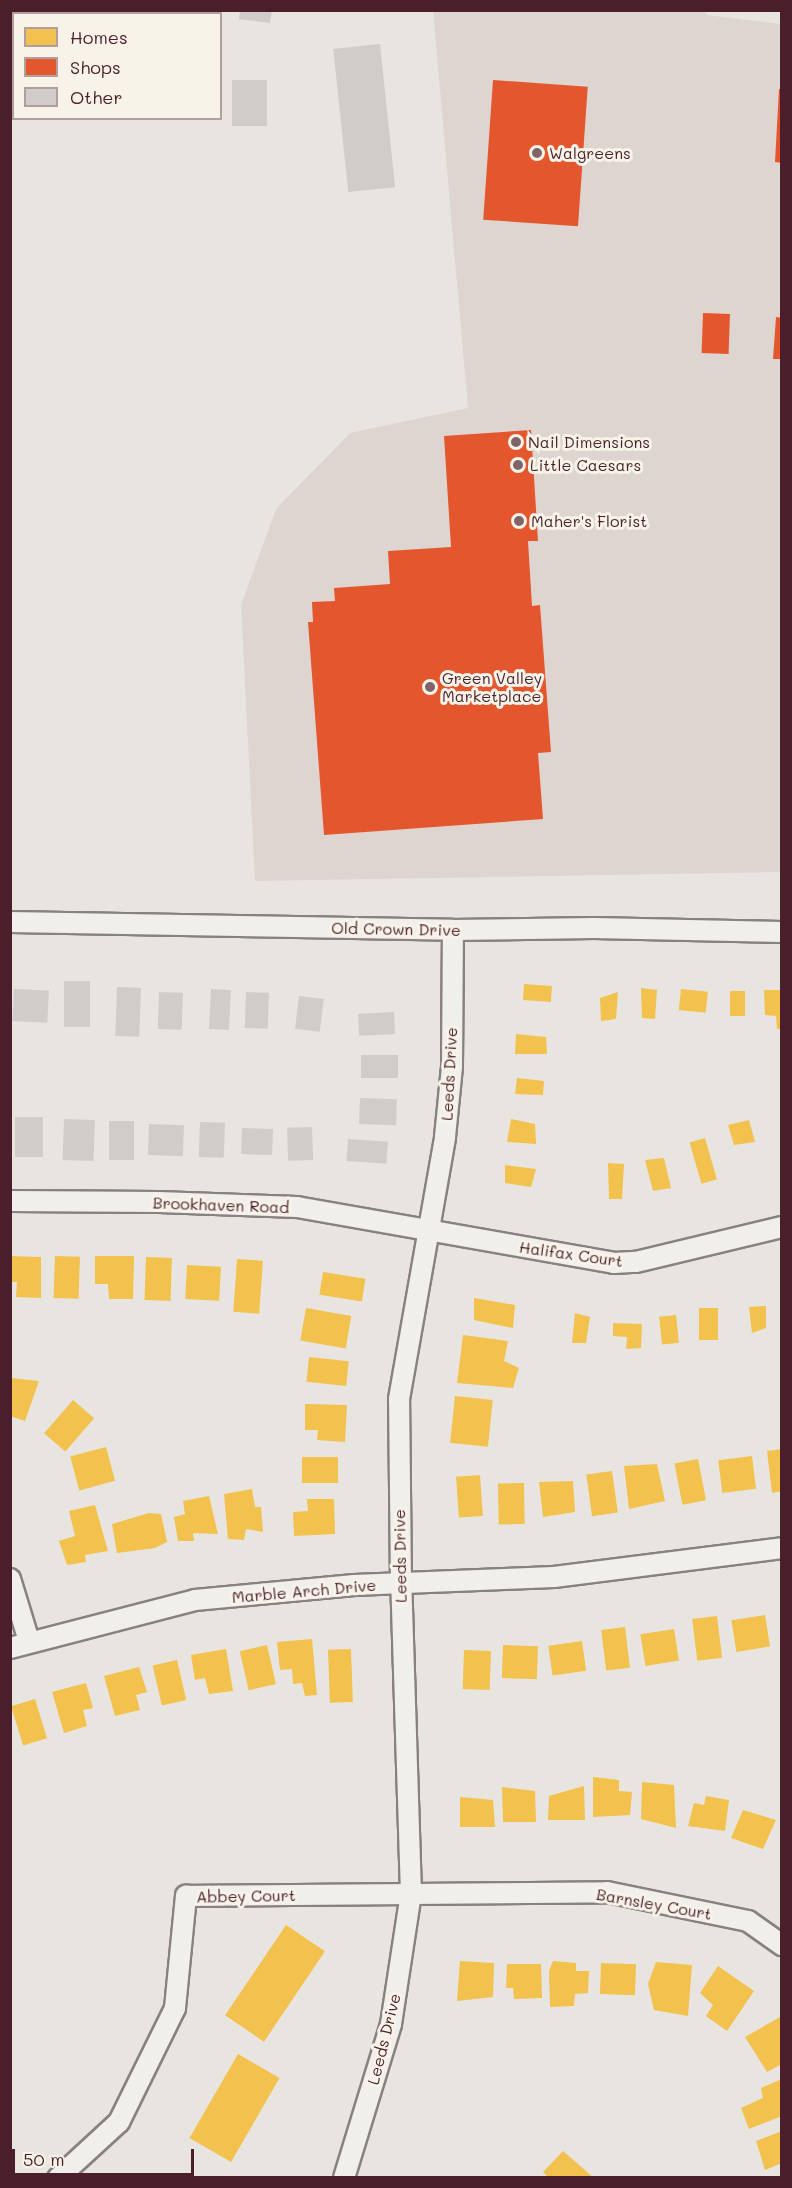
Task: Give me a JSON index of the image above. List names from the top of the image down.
{
  "streets": {
    "street": [
      "Old Crown Drive",
      "Leeds Drive",
      "Brookhaven Road",
      "Halifax Court",
      "Marble Arch Drive",
      "Abbey Court",
      "Barnsley Court"
    ]
  },
  "crossings": [
    ["Old Crown Drive", "Leeds Drive"],
    ["Leeds Drive", "Brookhaven Road"],
    ["Leeds Drive", "Halifax Court"],
    ["Leeds Drive", "Marble Arch Drive"],
    ["Leeds Drive", "Abbey Court"],
    ["Leeds Drive", "Barnsley Court"],
    ["Brookhaven Road", "Halifax Court"],
    ["Abbey Court", "Barnsley Court"]
  ],
  "places": [
    "Walgreens",
    "Nail Dimensions",
    "Little Caesars",
    "Maher's Florist",
    "Green Valley Marketplace"
  ],
  "legend": ["Homes", "Shops", "Other"],
  "scale_bar": "50 m"
}
